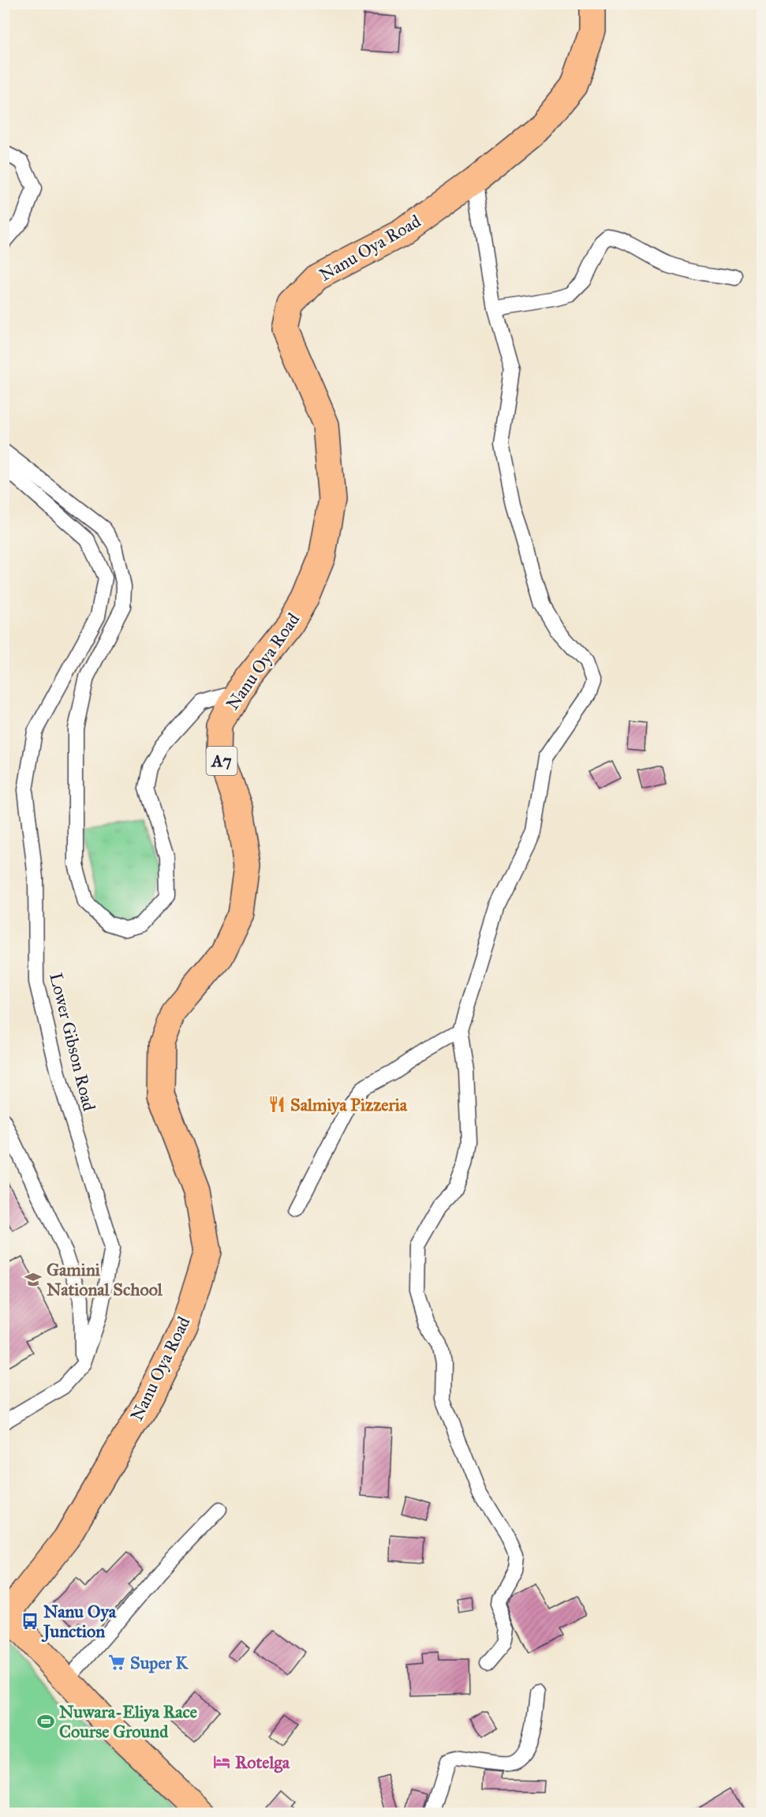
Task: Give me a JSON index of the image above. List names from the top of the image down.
{
  "streets": {
    "highway": ["Nanu Oya Road", "A7"],
    "street": ["Lower Gibson Road"]
  },
  "places": {
    "restaurant": ["Salmiya Pizzeria"],
    "school or university": ["Gamini National School"],
    "bus stop": ["Nanu Oya Junction"],
    "supermarket": ["Super K"],
    "sports": ["Nuwara-Eliya Race Course Ground"],
    "hotel": ["Rotelga"]
  }
}
